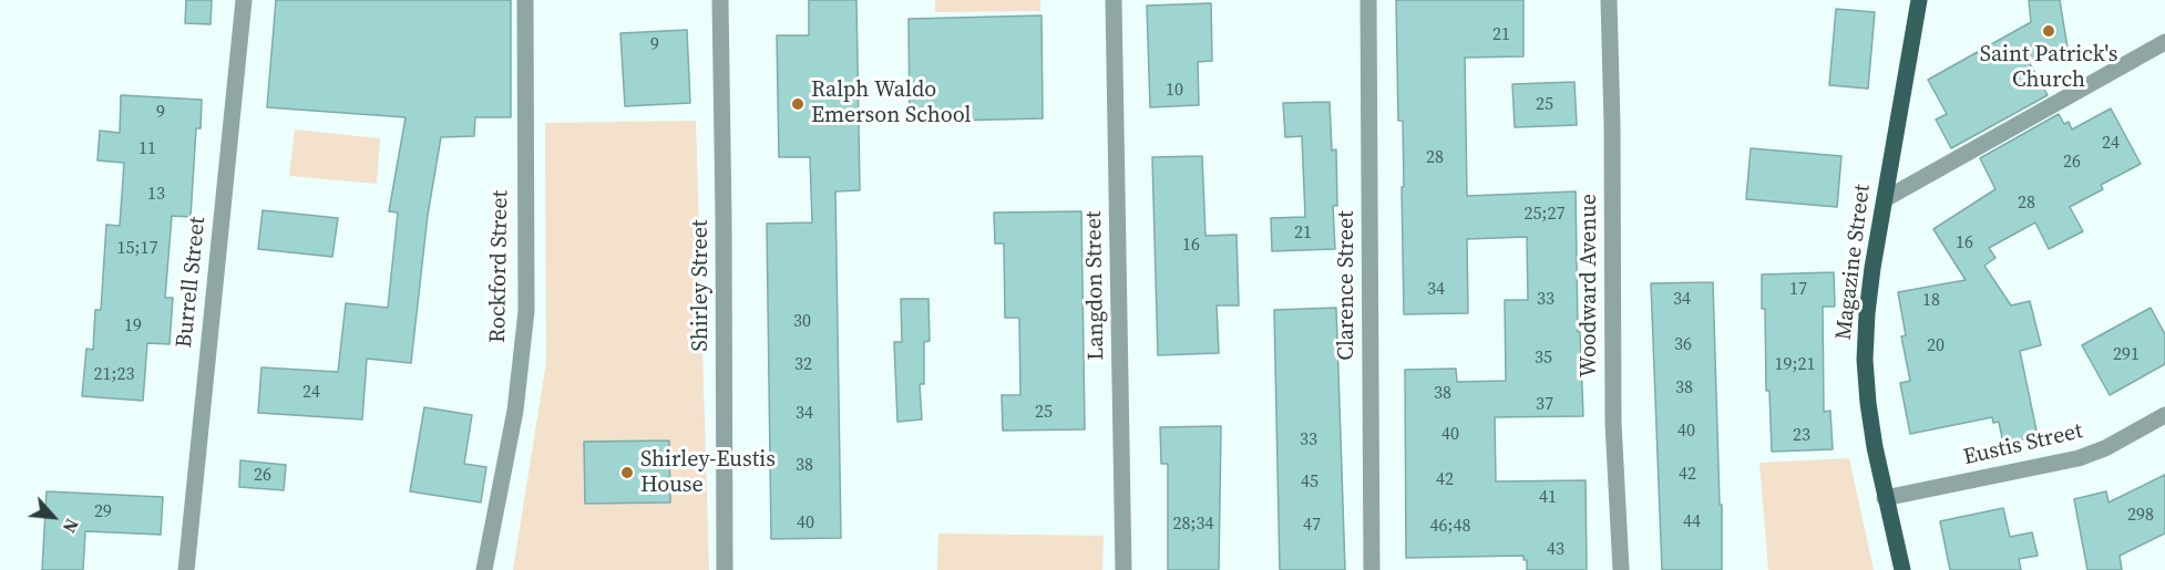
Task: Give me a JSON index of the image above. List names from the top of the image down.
{
  "streets": {
    "main road": ["Magazine Street"],
    "street": [
      "Rockford Street",
      "Burrell Street",
      "Shirley Street",
      "Langdon Street",
      "Clarence Street",
      "Woodward Avenue",
      "Eustis Street"
    ]
  },
  "crossings": [
    ["Magazine Street", "Eustis Street"]
  ],
  "places": ["Saint Patrick's Church", "Ralph Waldo Emerson School", "Shirley-Eustis House"],
  "house_numbers": [
    "21",
    "9",
    "10",
    "25",
    "9",
    "24",
    "11",
    "28",
    "26",
    "13",
    "28",
    "25;27",
    "21",
    "16",
    "16",
    "15;17",
    "34",
    "17",
    "33",
    "34",
    "18",
    "30",
    "19",
    "36",
    "20",
    "291",
    "35",
    "32",
    "19;21",
    "21;23",
    "38",
    "24",
    "38",
    "37",
    "25",
    "34",
    "40",
    "40",
    "23",
    "33",
    "38",
    "42",
    "26",
    "42",
    "45",
    "41",
    "29",
    "298",
    "44",
    "40",
    "28;34",
    "47",
    "46;48",
    "43"
  ],
  "north": "bottom right"
}
